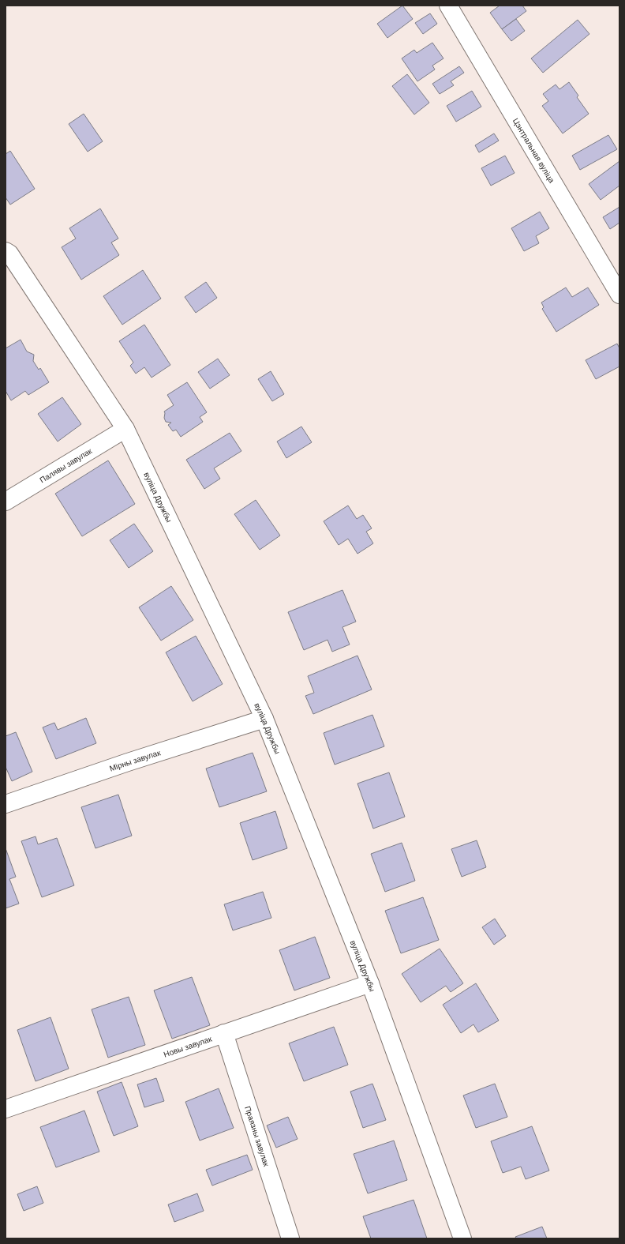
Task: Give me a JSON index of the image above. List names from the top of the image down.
{
  "streets": {
    "street": [
      "Цэнтральная вуліца",
      "Палявы завулак",
      "вуліца Дружбы",
      "Мірны завулак",
      "Новы завулак",
      "Праязны завулак"
    ]
  },
  "crossings": [
    ["Палявы завулак", "вуліца Дружбы"],
    ["вуліца Дружбы", "Мірны завулак"],
    ["вуліца Дружбы", "Новы завулак"],
    ["Новы завулак", "Праязны завулак"]
  ]
}
